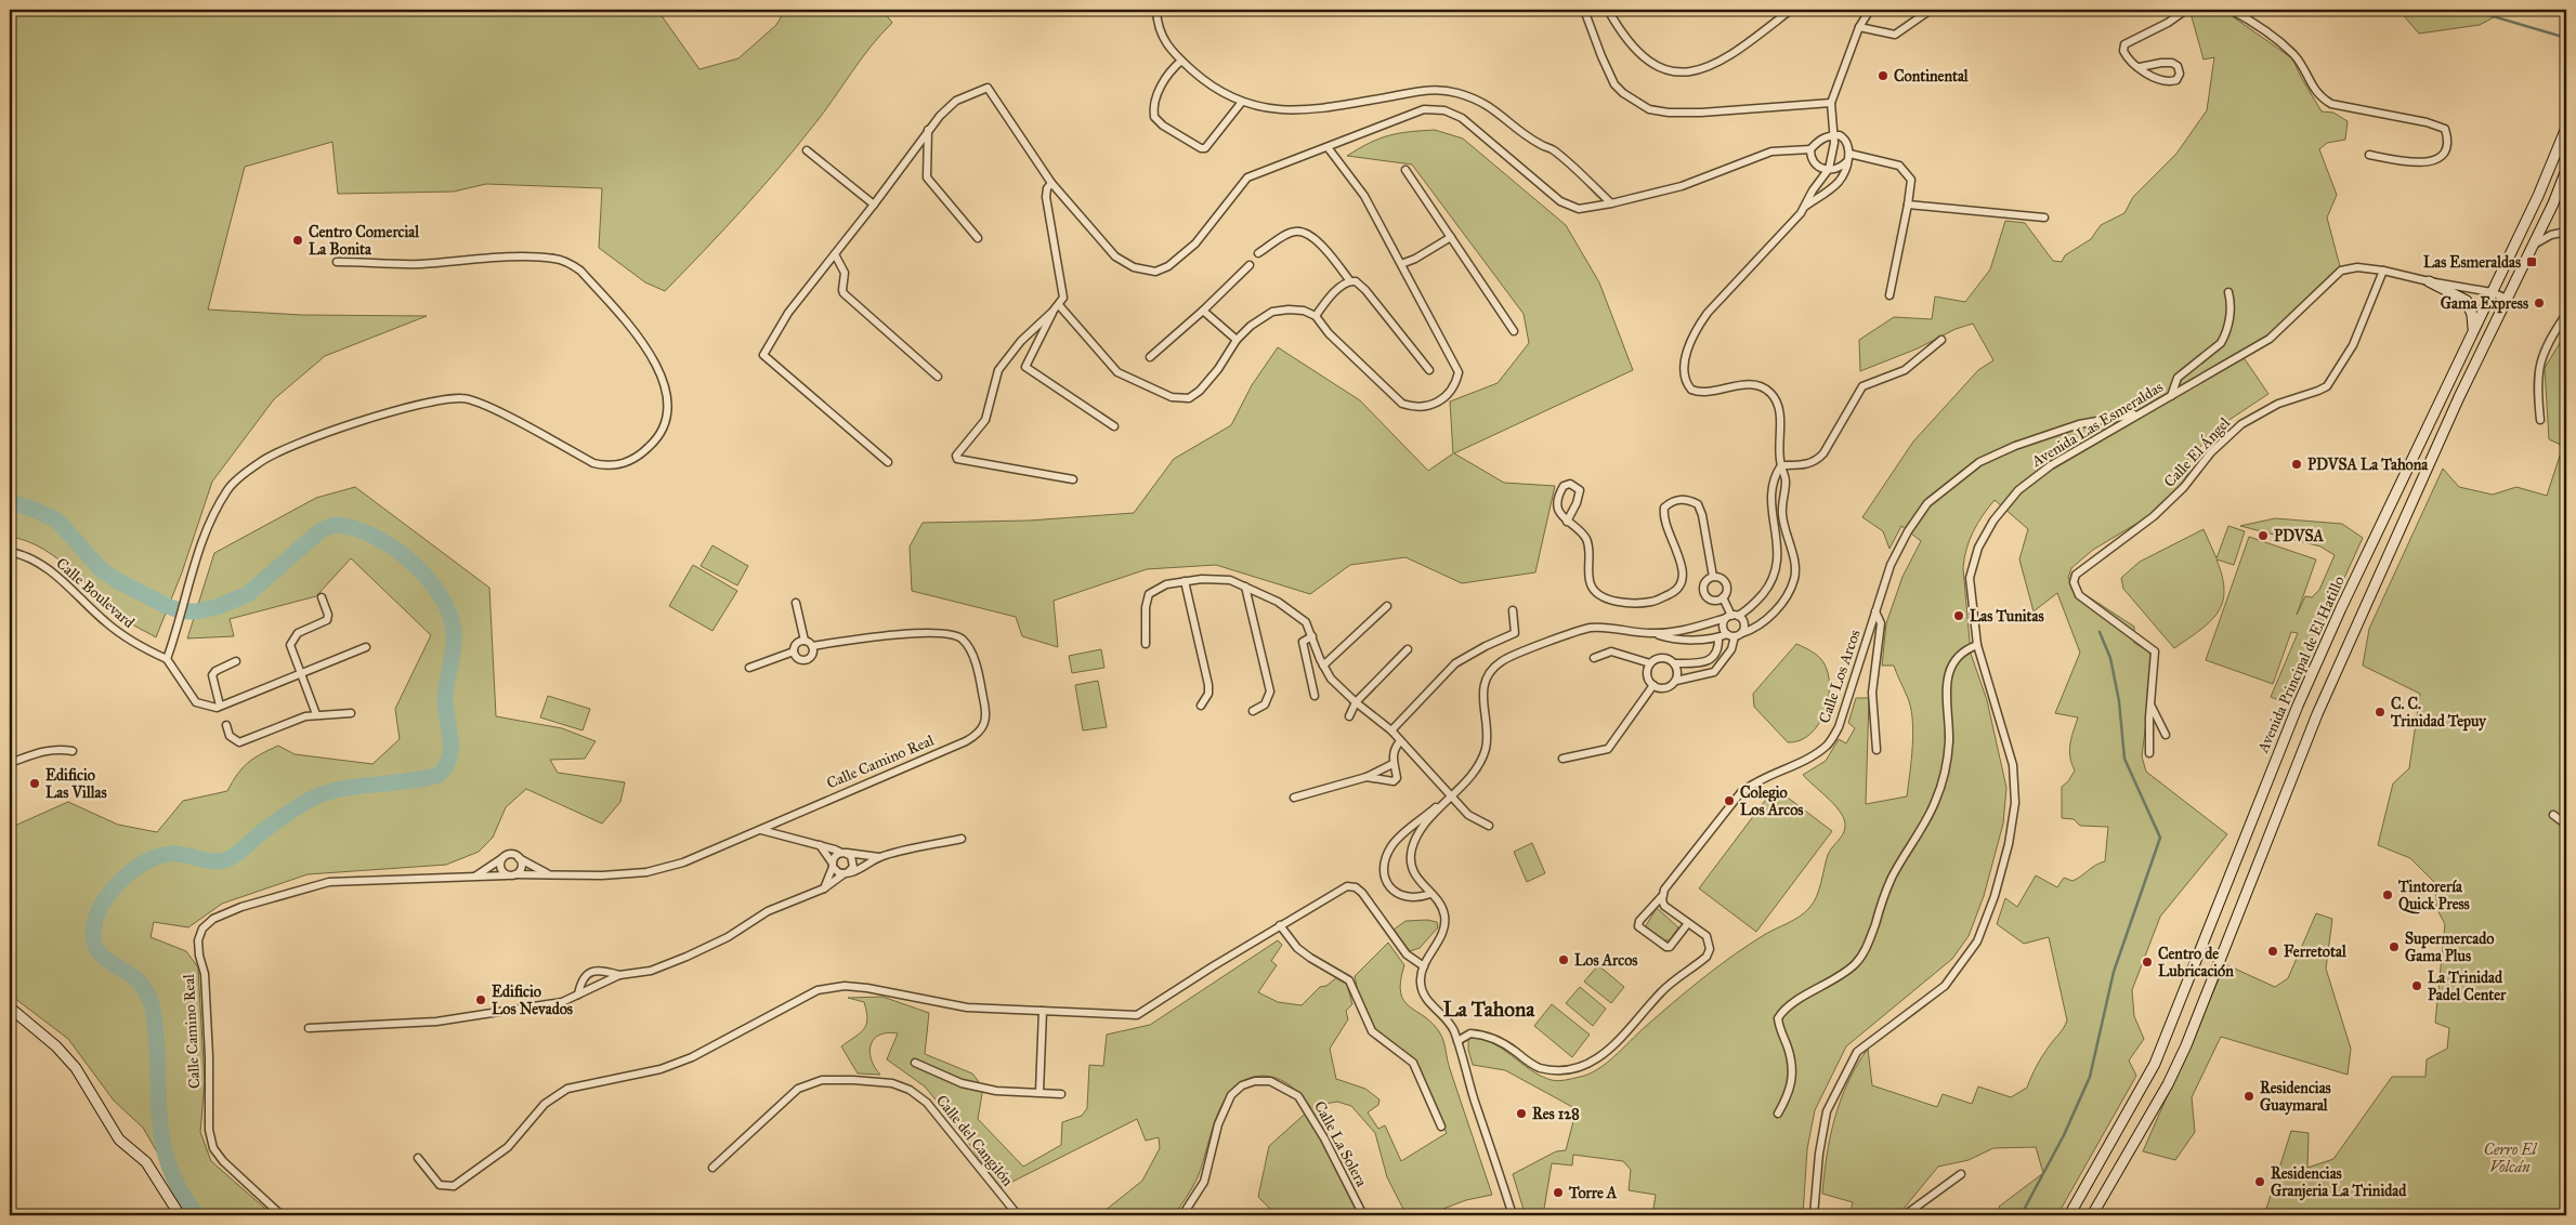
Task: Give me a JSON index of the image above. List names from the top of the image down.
{
  "streets": {
    "main road": ["Avenida Principal de El Hatillo"],
    "street": [
      "Avenida Las Esmeraldas",
      "Calle El Ángel",
      "Calle Boulevard",
      "Calle Los Arcos",
      "Calle Camino Real",
      "Calle del Cangilón",
      "Calle La Solera"
    ]
  },
  "crossings": [
    ["Avenida Las Esmeraldas", "Calle El Ángel"],
    ["Avenida Las Esmeraldas", "Avenida Principal de El Hatillo"],
    ["Avenida Las Esmeraldas", "Calle Los Arcos"]
  ],
  "districts": ["La Tahona"],
  "parks": ["Cerro El Volcán"],
  "places": {
    "other": [
      "Continental",
      "Centro Comercial La Bonita",
      "Gama Express",
      "PDVSA La Tahona",
      "PDVSA",
      "Las Tunitas",
      "C. C. Trinidad Tepuy",
      "Edificio Las Villas",
      "Colegio Los Arcos",
      "Tintorería Quick Press",
      "Supermercado Gama Plus",
      "Ferretotal",
      "Los Arcos",
      "Centro de Lubricación",
      "La Trinidad Padel Center",
      "Edificio Los Nevados",
      "Residencias Guaymaral",
      "Res 128",
      "Residencias Granjeria La Trinidad",
      "Torre A"
    ],
    "transit": ["Las Esmeraldas"]
  }
}
